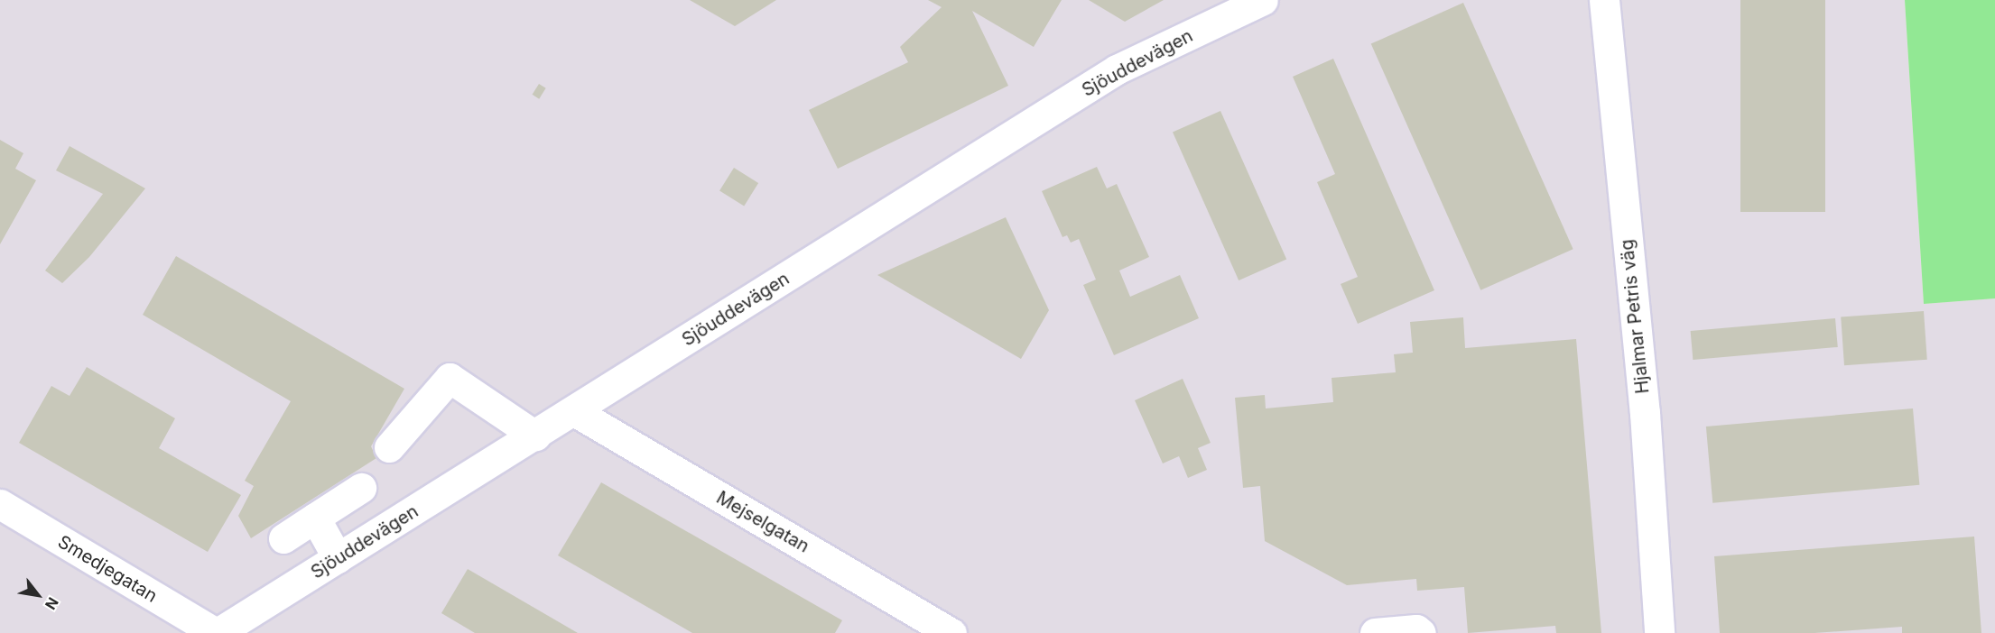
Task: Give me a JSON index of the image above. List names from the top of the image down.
{
  "streets": {
    "street": [
      "Sjöuddevägen",
      "Hjalmar Petris väg",
      "Mejselgatan",
      "Smedjegatan"
    ]
  },
  "crossings": [
    ["Sjöuddevägen", "Mejselgatan"],
    ["Sjöuddevägen", "Smedjegatan"]
  ],
  "north": "bottom right"
}
